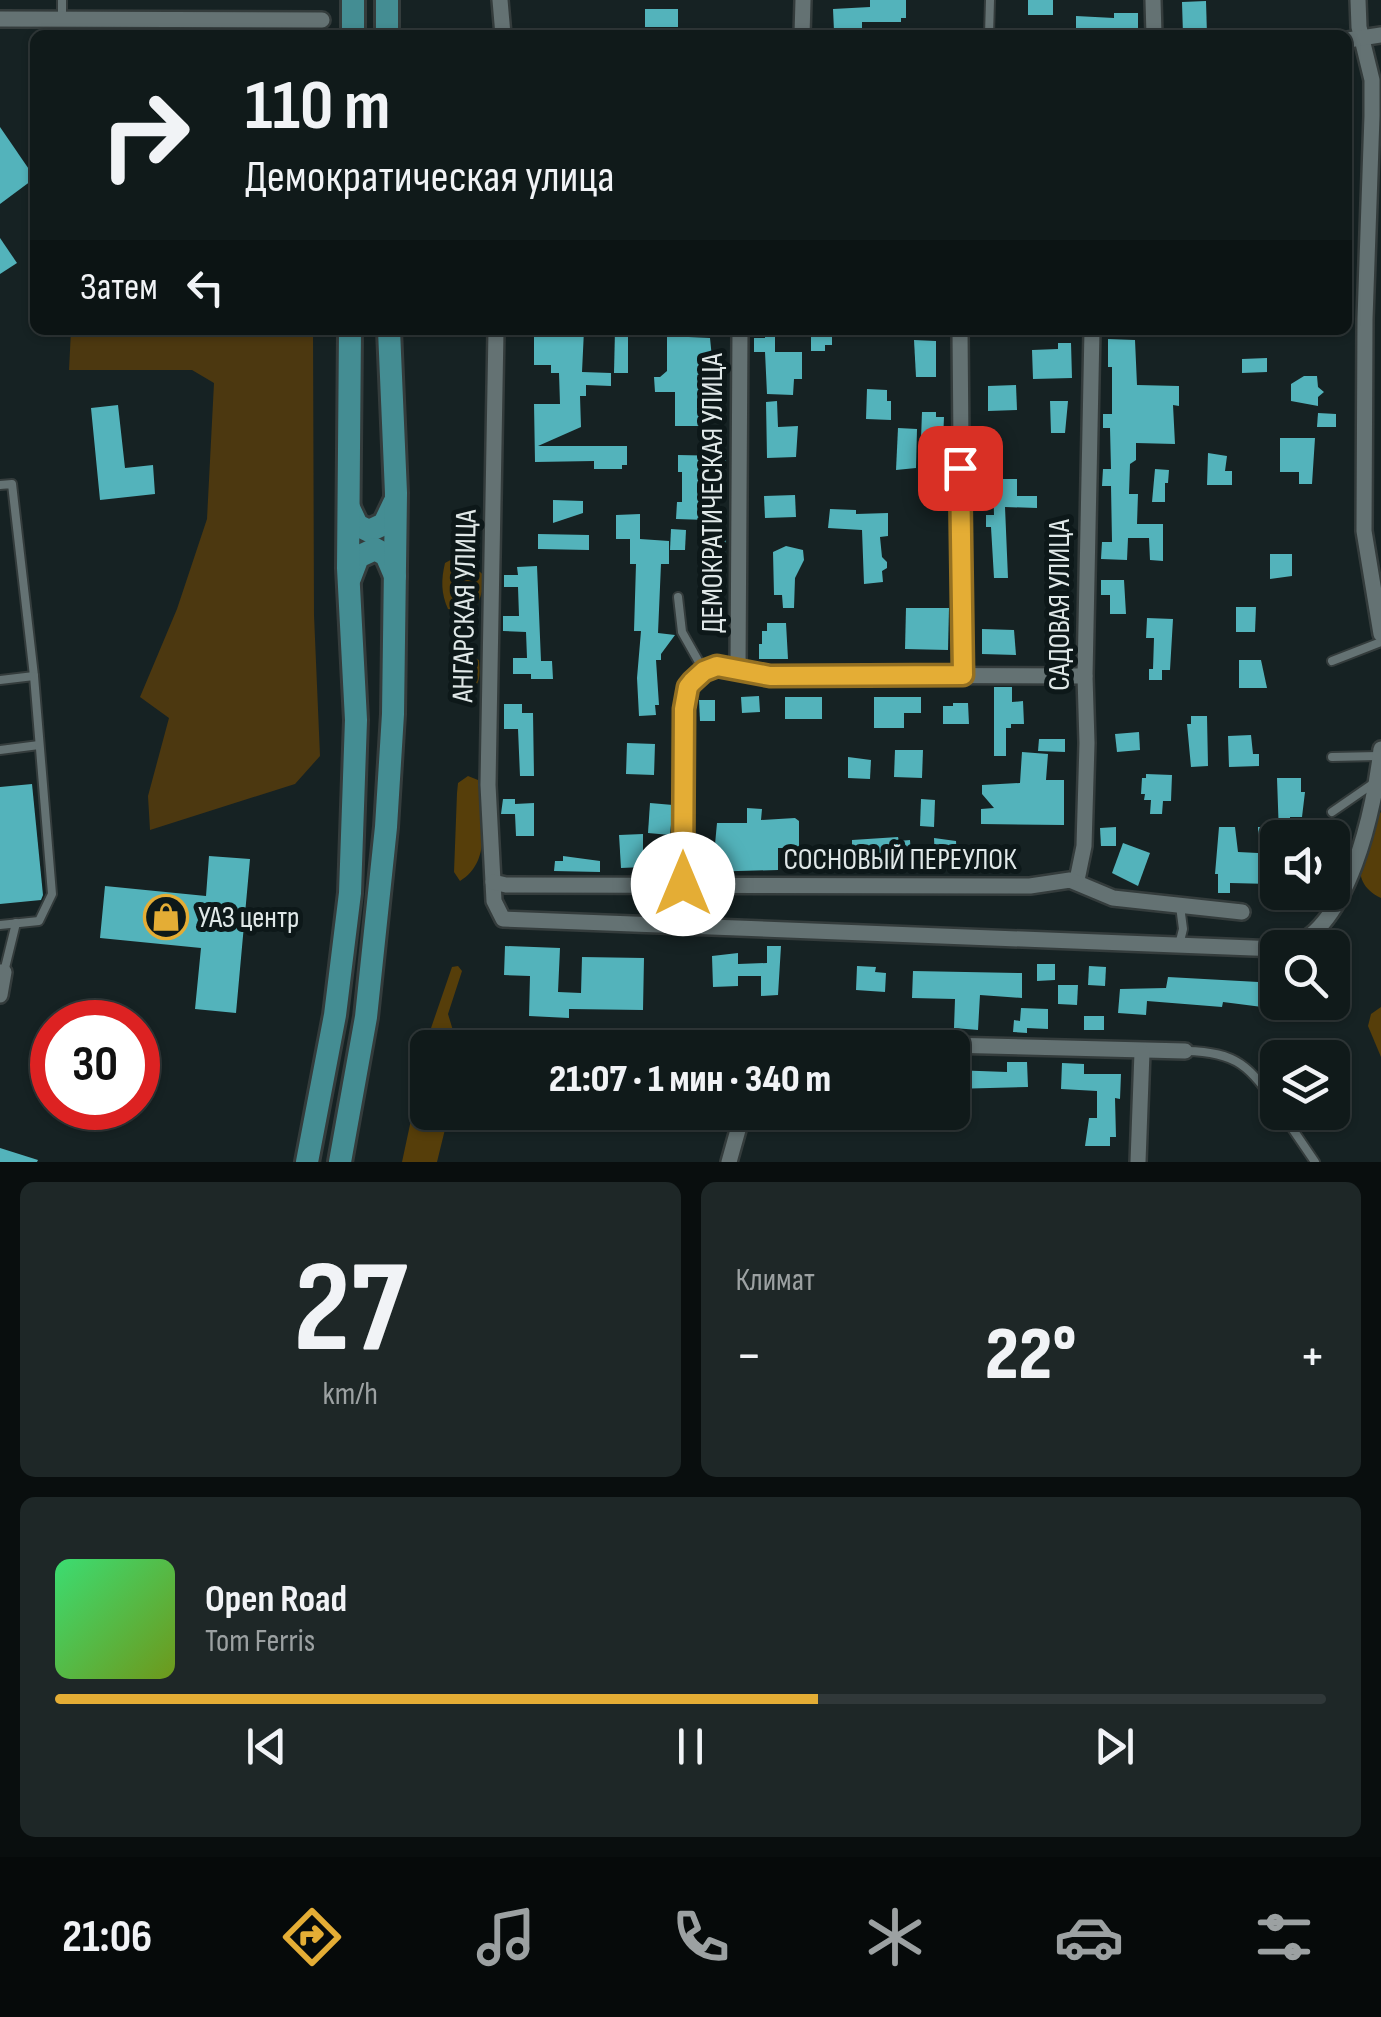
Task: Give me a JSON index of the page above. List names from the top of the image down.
{
  "streets": {
    "street": [
      "ДЕМОКРАТИЧЕСКАЯ УЛИЦА",
      "САДОВАЯ УЛИЦА",
      "АНГАРСКАЯ УЛИЦА",
      "СОСНОВЫЙ ПЕРЕУЛОК"
    ]
  },
  "crossings": [
    ["ДЕМОКРАТИЧЕСКАЯ УЛИЦА", "САДОВАЯ УЛИЦА"],
    ["САДОВАЯ УЛИЦА", "СОСНОВЫЙ ПЕРЕУЛОК"],
    ["АНГАРСКАЯ УЛИЦА", "СОСНОВЫЙ ПЕРЕУЛОК"]
  ],
  "places": {
    "shop": ["УАЗ центр"]
  },
  "page": {
    "turn": ["110 m", "Демократическая улица"],
    "then": "Затем",
    "limit": "30",
    "trip": "21:07 · 1 мин · 340 m",
    "tile": [
      ["27", "km/h"],
      "Климат"
    ],
    "heat": ["−", "22°", "+"],
    "song": ["Open Road", "Tom Ferris"],
    "tabs": "21:06"
  }
}
